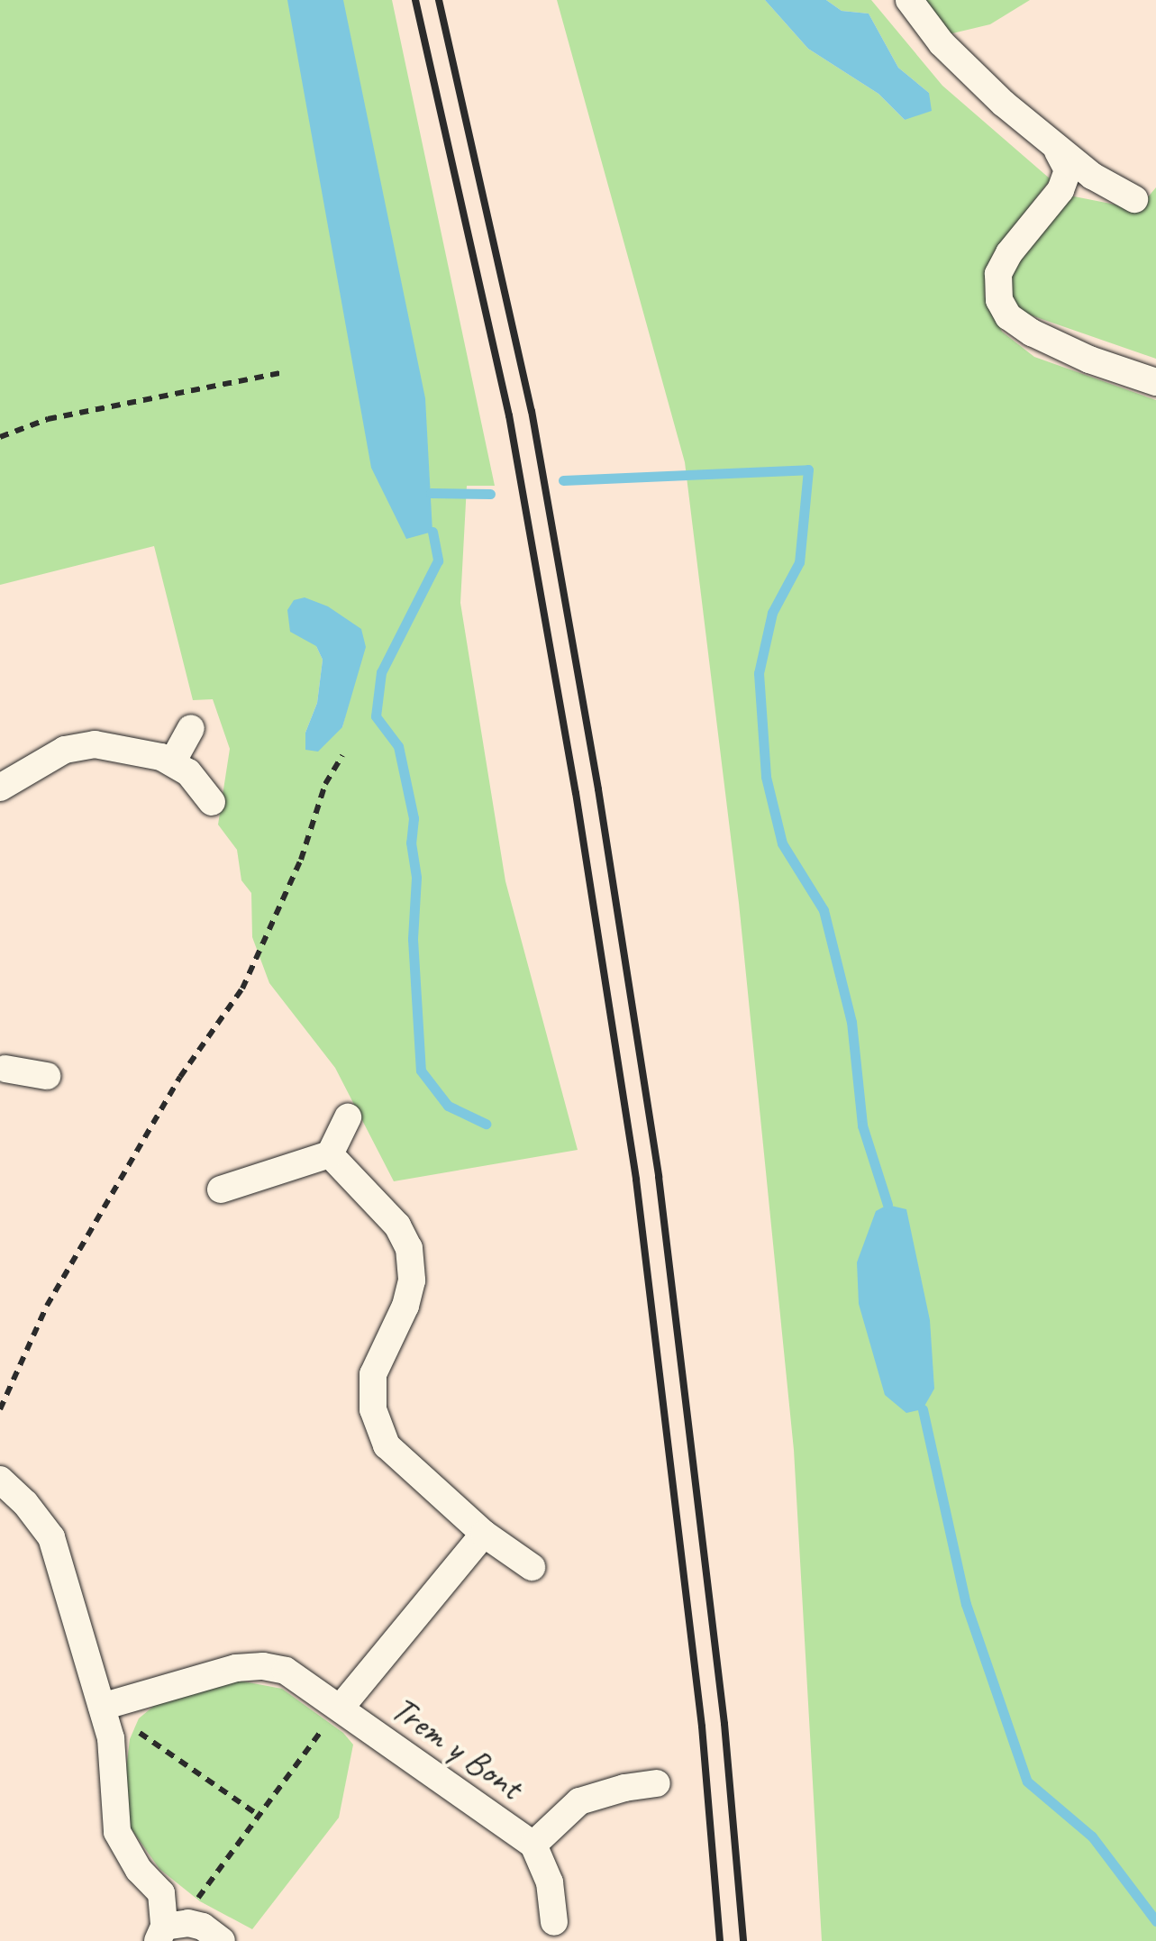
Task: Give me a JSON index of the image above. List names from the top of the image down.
{
  "streets": {
    "street": ["Trem y Bont"]
  }
}
